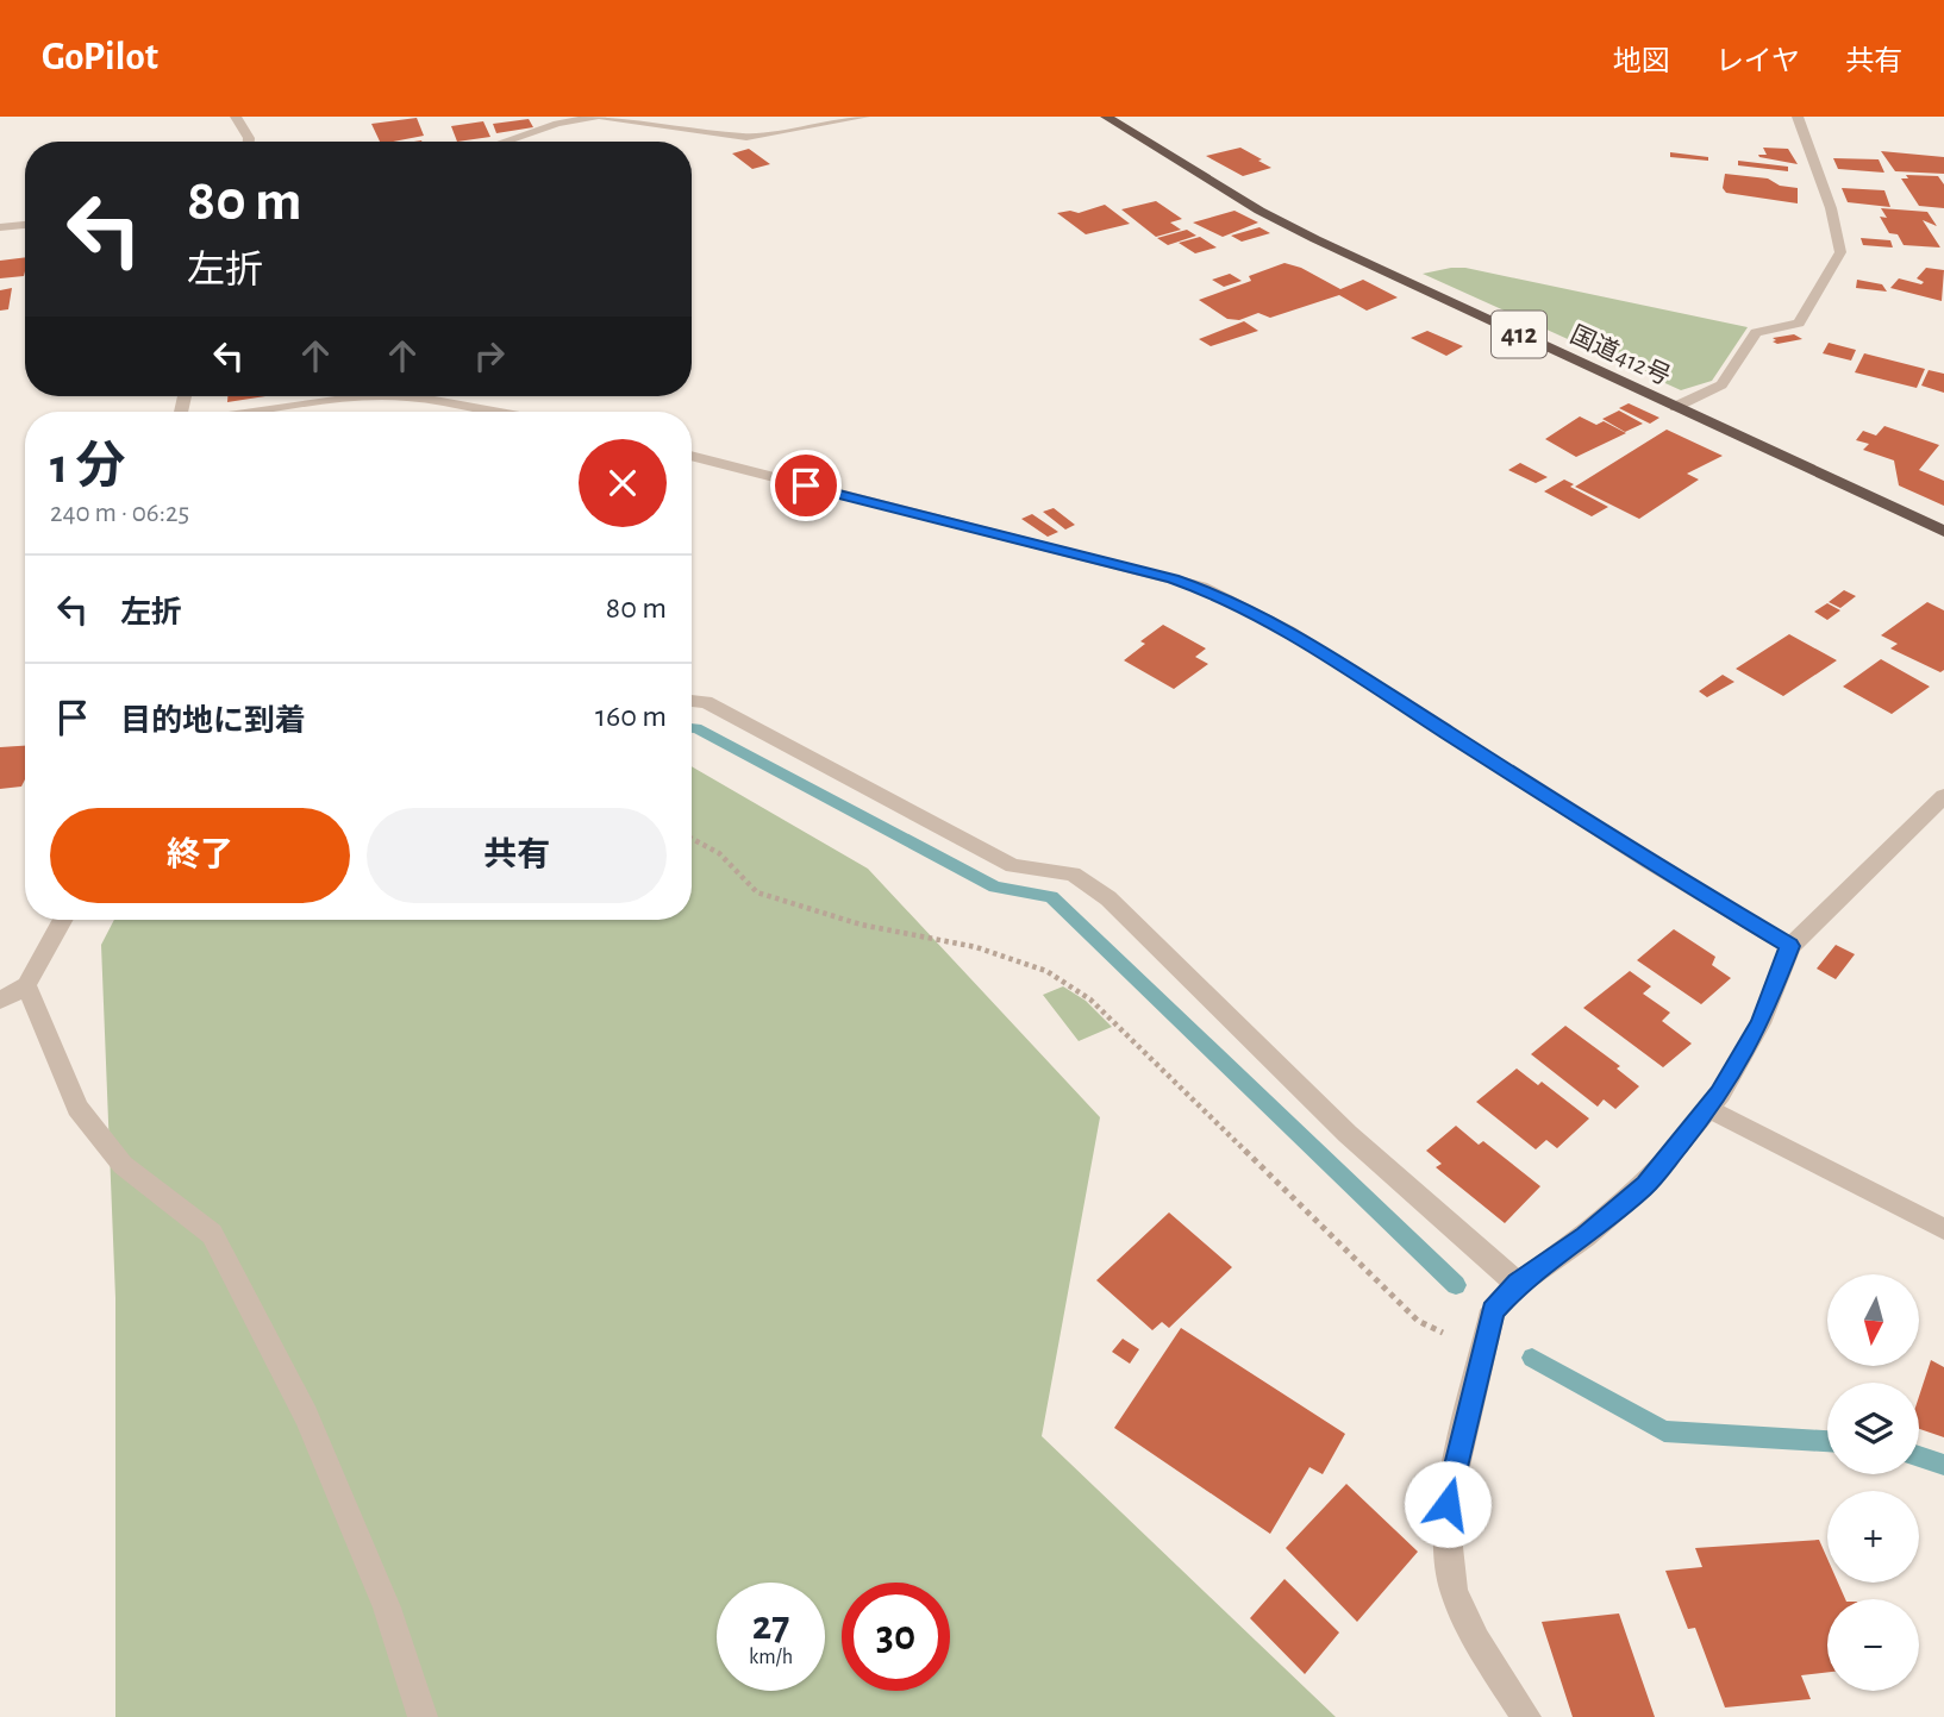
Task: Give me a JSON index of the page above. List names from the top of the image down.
{
  "streets": {
    "highway": ["412", "国道412号"]
  },
  "north": "bottom",
  "page": {
    "header": "GoPilot",
    "nav": ["地図", "レイヤ", "共有"],
    "turn": ["80 m", "左折"],
    "heading": ["1 分", "240 m · 06:25"],
    "list": [
      {
        "name": "左折",
        "value": "80 m"
      },
      {
        "name": "目的地に到着",
        "value": "160 m"
      }
    ],
    "buttons": ["終了", "共有"],
    "map_buttons": ["+", "−"],
    "speed": "27 km/h",
    "limit": "30"
  }
}
